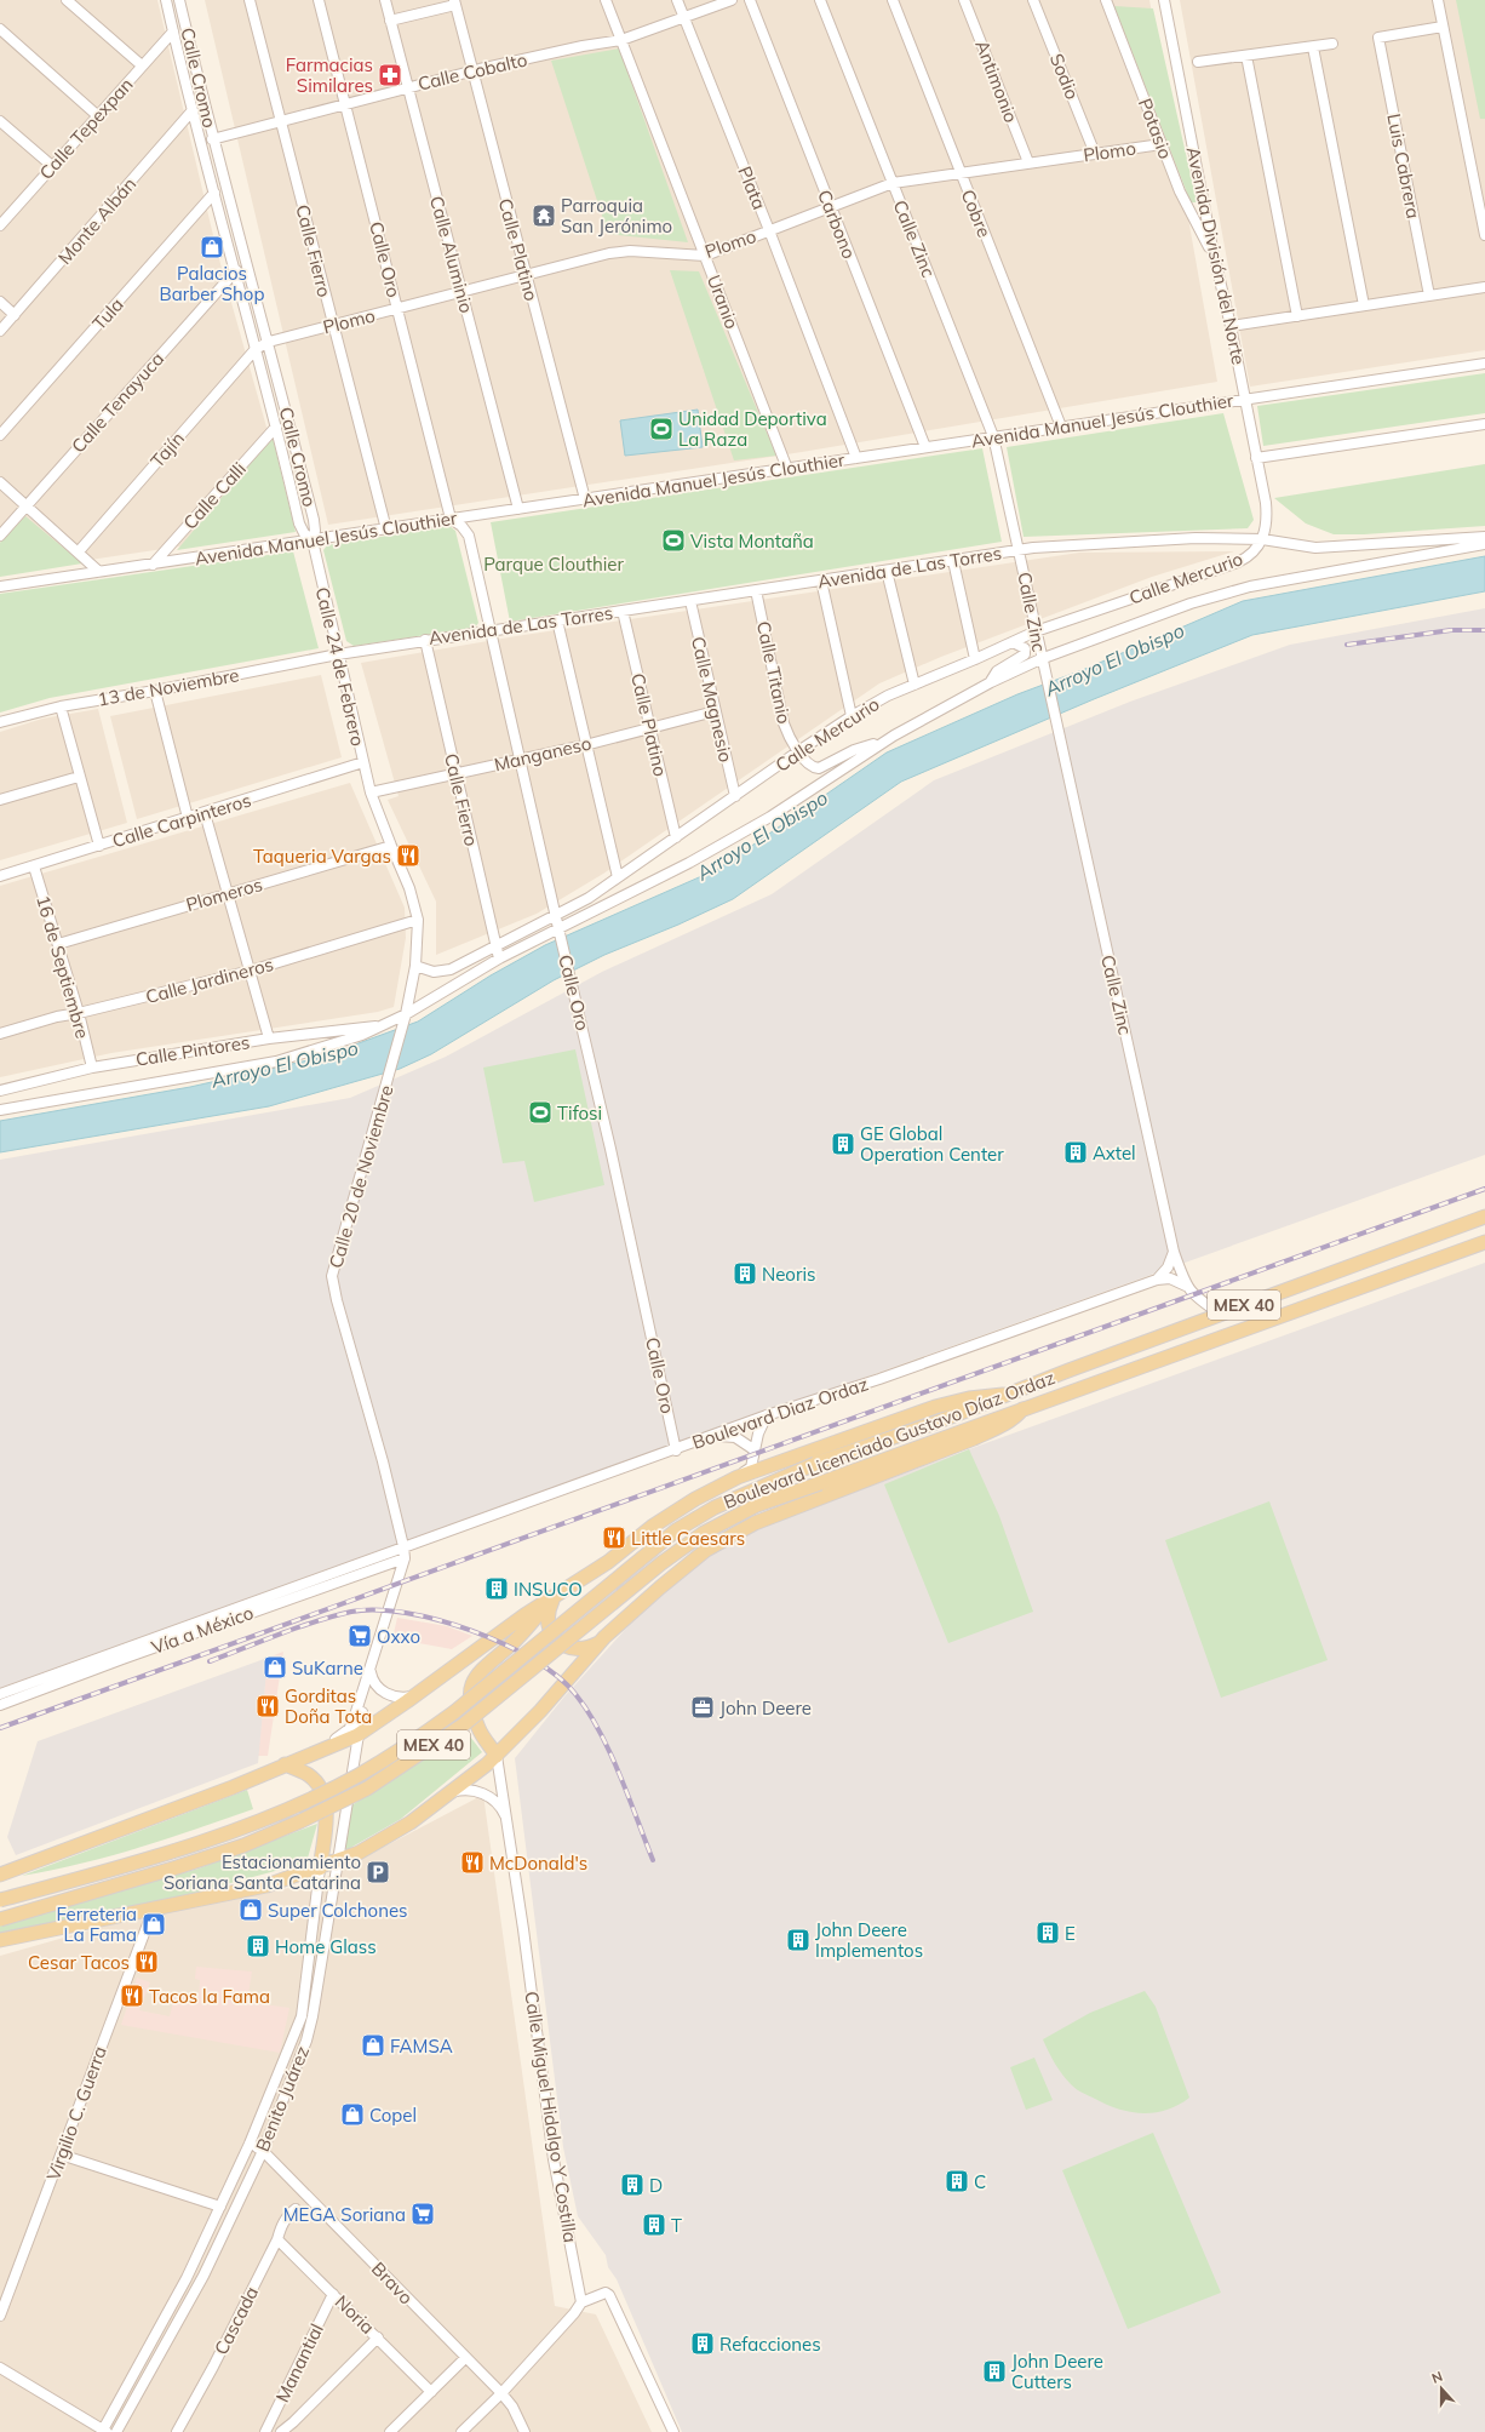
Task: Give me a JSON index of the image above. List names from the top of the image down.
{
  "streets": {
    "main road": ["MEX 40", "Boulevard Licenciado Gustavo Díaz Ordaz"],
    "street": [
      "Calle Cobalto",
      "Sodio",
      "Calle Cromo",
      "Antimonio",
      "Calle Tepexpan",
      "Potasio",
      "Plomo",
      "Luis Cabrera",
      "Plata",
      "Cobre",
      "Monte Albán",
      "Carbono",
      "Calle Zinc",
      "Calle Platino",
      "Calle Fierro",
      "Calle Aluminio",
      "Avenida División del Norte",
      "Calle Oro",
      "Uranio",
      "Tula",
      "Calle Tenayuca",
      "Avenida Manuel Jesús Clouthier",
      "Tajín",
      "Calle Calli",
      "Avenida de Las Torres",
      "Calle Mercurio",
      "Calle 24 de Febrero",
      "Calle Titanio",
      "13 de Noviembre",
      "Calle Magnesio",
      "Manganeso",
      "Calle Carpinteros",
      "Plomeros",
      "16 de Septiembre",
      "Calle Jardineros",
      "Calle Pintores",
      "Calle 20 de Noviembre",
      "Boulevard Diaz Ordaz",
      "Vía a México",
      "Benito Juárez",
      "Virgilio C. Guerra",
      "Calle Miguel Hidalgo Y Costilla",
      "Bravo",
      "Noria",
      "Cascada",
      "Manantial"
    ]
  },
  "crossings": [
    ["Calle Cobalto", "Calle Cromo"],
    ["Calle Cobalto", "Plata"],
    ["Calle Cobalto", "Calle Platino"],
    ["Calle Cobalto", "Calle Fierro"],
    ["Calle Cobalto", "Calle Aluminio"],
    ["Calle Cobalto", "Calle Oro"],
    ["Calle Cobalto", "Uranio"],
    ["Sodio", "Plomo"],
    ["Calle Cromo", "Calle Tepexpan"],
    ["Calle Cromo", "Plomo"],
    ["Calle Cromo", "Monte Albán"],
    ["Calle Cromo", "Tula"],
    ["Calle Cromo", "Calle Tenayuca"],
    ["Calle Cromo", "Avenida Manuel Jesús Clouthier"],
    ["Calle Cromo", "Tajín"],
    ["Calle Cromo", "Calle Calli"],
    ["Calle Cromo", "Calle 24 de Febrero"],
    ["Antimonio", "Plomo"],
    ["Potasio", "Plomo"],
    ["Potasio", "Avenida División del Norte"],
    ["Plomo", "Plata"],
    ["Plomo", "Cobre"],
    ["Plomo", "Carbono"],
    ["Plomo", "Calle Zinc"],
    ["Plomo", "Calle Platino"],
    ["Plomo", "Calle Fierro"],
    ["Plomo", "Calle Aluminio"],
    ["Plomo", "Calle Oro"],
    ["Plomo", "Uranio"],
    ["Plomo", "Tajín"],
    ["Plata", "Avenida Manuel Jesús Clouthier"],
    ["Cobre", "Avenida Manuel Jesús Clouthier"],
    ["Carbono", "Avenida Manuel Jesús Clouthier"],
    ["Calle Zinc", "Avenida Manuel Jesús Clouthier"],
    ["Calle Zinc", "Avenida de Las Torres"],
    ["Calle Zinc", "Calle Mercurio"],
    ["Calle Zinc", "Boulevard Diaz Ordaz"],
    ["Calle Zinc", "Boulevard Licenciado Gustavo Díaz Ordaz"],
    ["Calle Platino", "Avenida Manuel Jesús Clouthier"],
    ["Calle Platino", "Avenida de Las Torres"],
    ["Calle Platino", "Calle Mercurio"],
    ["Calle Platino", "Manganeso"],
    ["Calle Fierro", "Avenida Manuel Jesús Clouthier"],
    ["Calle Fierro", "Avenida de Las Torres"],
    ["Calle Fierro", "Calle Mercurio"],
    ["Calle Fierro", "Manganeso"],
    ["Calle Aluminio", "Avenida Manuel Jesús Clouthier"],
    ["Avenida División del Norte", "Avenida Manuel Jesús Clouthier"],
    ["Avenida División del Norte", "Avenida de Las Torres"],
    ["Avenida División del Norte", "Calle Mercurio"],
    ["Calle Oro", "Avenida Manuel Jesús Clouthier"],
    ["Calle Oro", "Avenida de Las Torres"],
    ["Calle Oro", "Calle Mercurio"],
    ["Calle Oro", "Manganeso"],
    ["Calle Oro", "Boulevard Diaz Ordaz"],
    ["Uranio", "Avenida Manuel Jesús Clouthier"],
    ["Avenida Manuel Jesús Clouthier", "Calle Calli"],
    ["Avenida Manuel Jesús Clouthier", "Calle 24 de Febrero"],
    ["Avenida de Las Torres", "Calle Mercurio"],
    ["Avenida de Las Torres", "Calle 24 de Febrero"],
    ["Avenida de Las Torres", "Calle Titanio"],
    ["Avenida de Las Torres", "13 de Noviembre"],
    ["Avenida de Las Torres", "Calle Magnesio"],
    ["Calle Mercurio", "Calle Titanio"],
    ["Calle Mercurio", "Calle Magnesio"],
    ["Calle Mercurio", "Calle 20 de Noviembre"],
    ["Calle 24 de Febrero", "13 de Noviembre"],
    ["Calle 24 de Febrero", "Manganeso"],
    ["Calle 24 de Febrero", "Calle Carpinteros"],
    ["Calle 24 de Febrero", "Calle 20 de Noviembre"],
    ["Calle Magnesio", "Manganeso"],
    ["Manganeso", "Calle 20 de Noviembre"],
    ["Calle Carpinteros", "16 de Septiembre"],
    ["Plomeros", "16 de Septiembre"],
    ["Plomeros", "Calle 20 de Noviembre"],
    ["16 de Septiembre", "Calle Jardineros"],
    ["16 de Septiembre", "Calle Pintores"],
    ["Calle Jardineros", "Calle 20 de Noviembre"],
    ["Calle 20 de Noviembre", "Boulevard Diaz Ordaz"],
    ["Calle 20 de Noviembre", "Vía a México"],
    ["Calle 20 de Noviembre", "Benito Juárez"],
    ["Boulevard Diaz Ordaz", "Vía a México"],
    ["Benito Juárez", "Bravo"],
    ["Noria", "Cascada"],
    ["Noria", "Manantial"]
  ],
  "water": ["Arroyo El Obispo"],
  "parks": ["Parque Clouthier"],
  "places": {
    "pharmacy": ["Farmacias Similares"],
    "temple": ["Parroquia San Jerónimo"],
    "shop": [
      "Palacios Barber Shop",
      "SuKarne",
      "Super Colchones",
      "Ferreteria La Fama",
      "FAMSA",
      "Copel"
    ],
    "sports": ["Unidad Deportiva La Raza", "Vista Montaña", "Tifosi"],
    "restaurant": [
      "Taqueria Vargas",
      "Little Caesars",
      "Gorditas Doña Tota",
      "McDonald's",
      "Cesar Tacos",
      "Tacos la Fama"
    ],
    "building": [
      "GE Global Operation Center",
      "Axtel",
      "Neoris",
      "INSUCO",
      "E",
      "John Deere Implementos",
      "Home Glass",
      "C",
      "D",
      "T",
      "Refacciones",
      "John Deere Cutters"
    ],
    "supermarket": ["Oxxo", "MEGA Soriana"],
    "office": ["John Deere"],
    "parking": ["Estacionamiento Soriana Santa Catarina"]
  },
  "north": "top"
}
